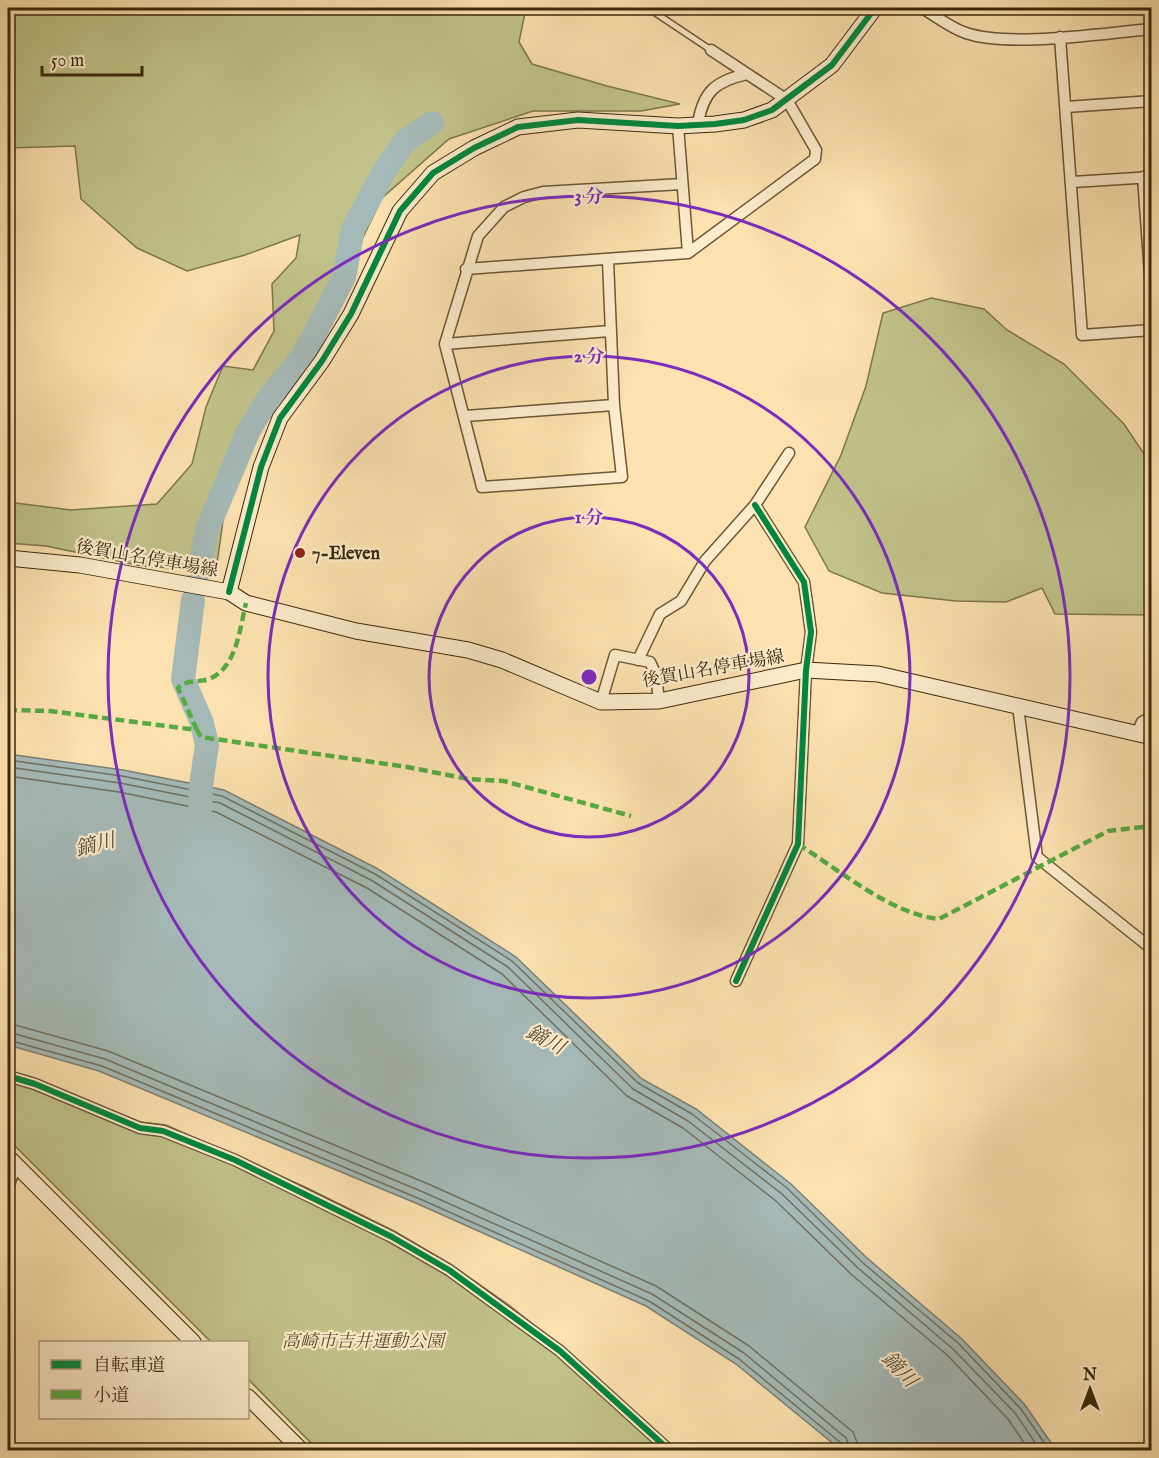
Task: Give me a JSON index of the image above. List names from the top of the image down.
{
  "streets": {
    "street": ["後賀山名停車場線"]
  },
  "water": ["鏑川"],
  "parks": ["高崎市吉井運動公園"],
  "places": ["7-Eleven"],
  "legend": ["自転車道", "小道"],
  "scale_bar": "50 m",
  "north": "top",
  "rings": ["3 分", "2 分", "1 分"]
}
